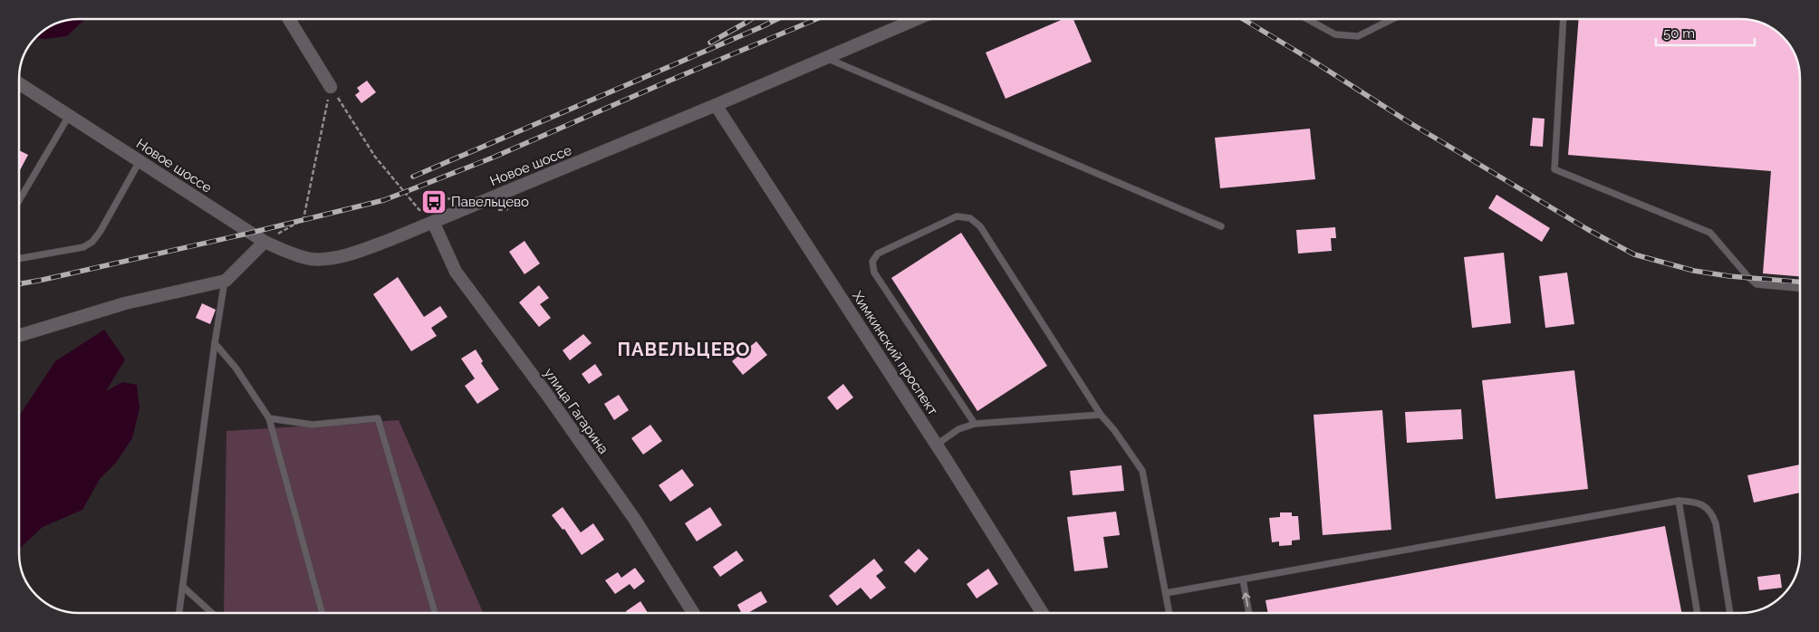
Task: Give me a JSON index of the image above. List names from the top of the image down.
{
  "streets": {
    "street": ["Новое шоссе", "Химкинский проспект", "улица Гагарина"]
  },
  "crossings": [
    ["Новое шоссе", "Химкинский проспект"],
    ["Новое шоссе", "улица Гагарина"]
  ],
  "districts": ["ПАВЕЛЬЦЕВО"],
  "places": {
    "bus stop": ["Павельцево"]
  },
  "scale_bar": "50 m"
}
